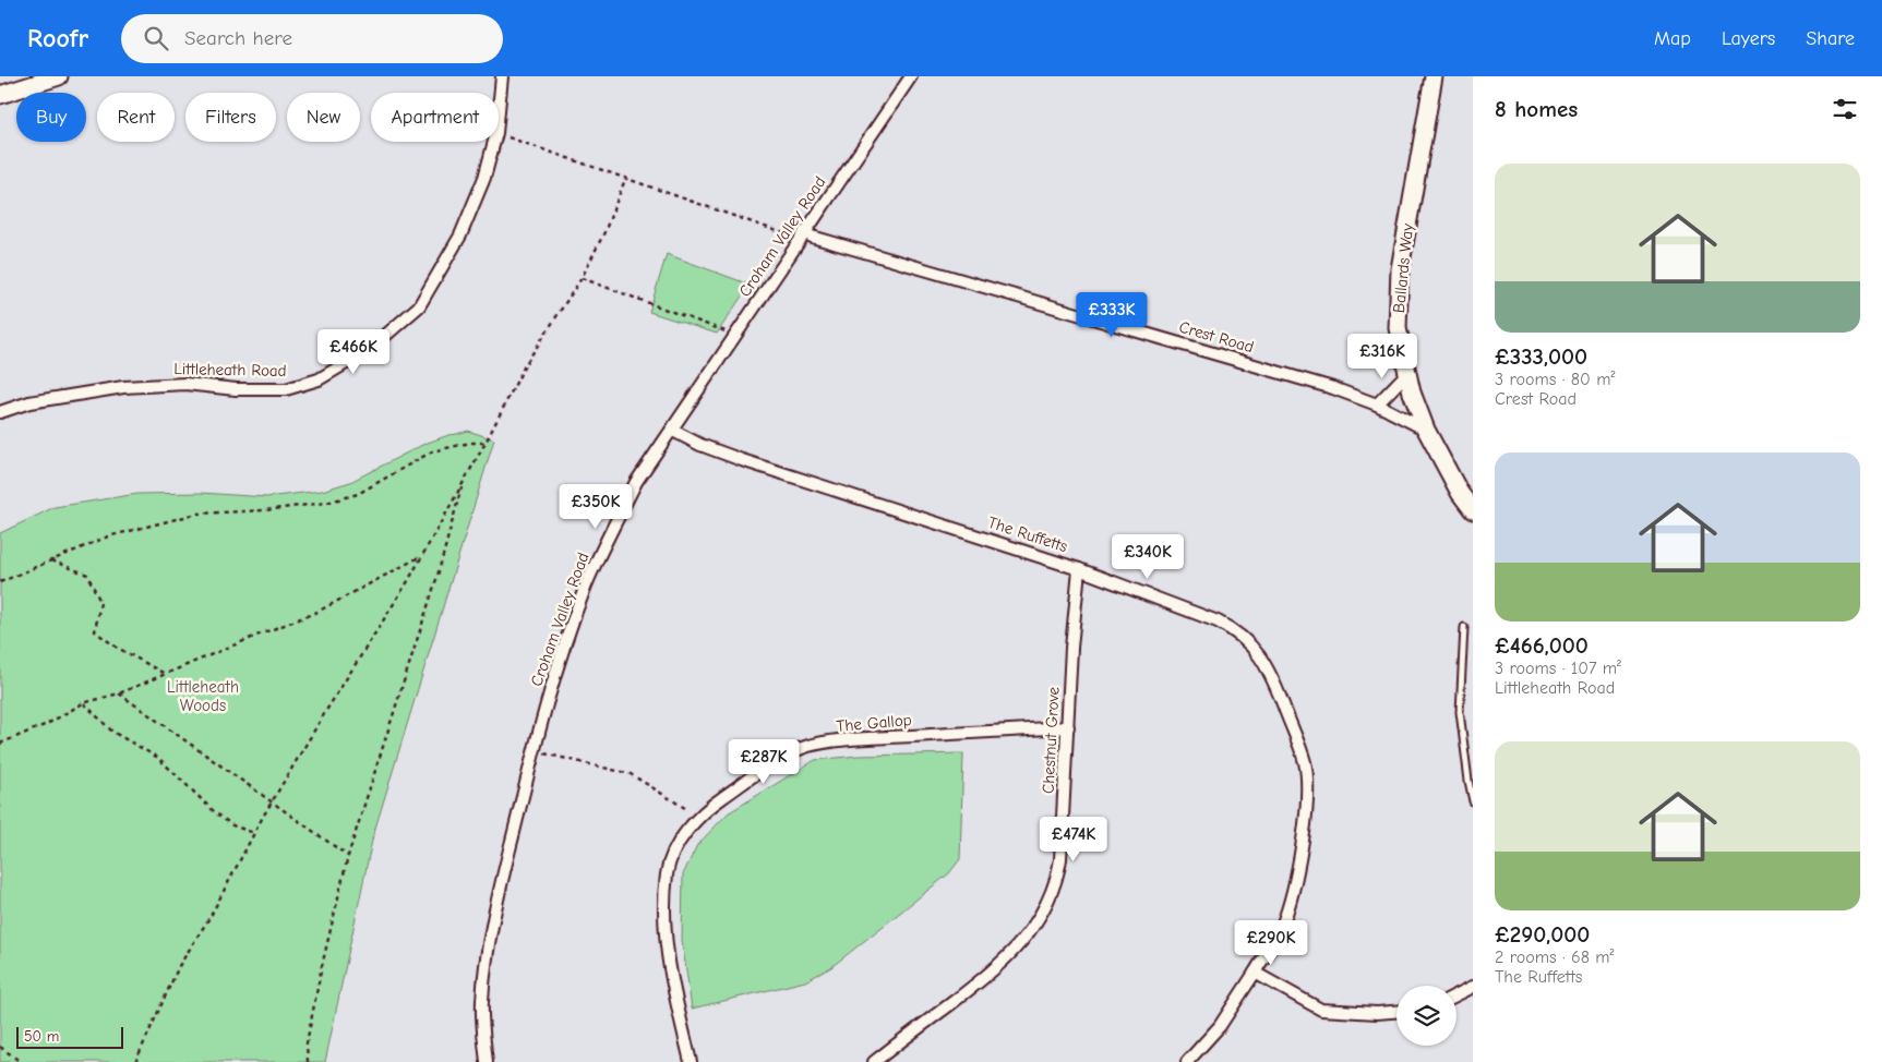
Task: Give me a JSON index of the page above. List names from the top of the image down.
{
  "streets": {
    "street": [
      "Croham Valley Road",
      "Ballards Way",
      "Crest Road",
      "Littleheath Road",
      "The Ruffetts",
      "The Gallop",
      "Chestnut Grove"
    ]
  },
  "crossings": [
    ["Croham Valley Road", "Crest Road"],
    ["Croham Valley Road", "The Ruffetts"],
    ["Ballards Way", "Crest Road"],
    ["The Ruffetts", "Chestnut Grove"],
    ["The Gallop", "Chestnut Grove"]
  ],
  "parks": ["Littleheath Woods"],
  "scale_bar": "50 m",
  "page": {
    "header": "Roofr",
    "search": "Search here",
    "nav": ["Map", "Layers", "Share"],
    "heading": "8 homes",
    "chip": [
      "Buy",
      "Rent",
      "Filters",
      "New",
      "Apartment"
    ],
    "list": [
      {
        "name": "£333,000",
        "note": "3 rooms · 80 m² · Crest Road"
      },
      {
        "name": "£466,000",
        "note": "3 rooms · 107 m² · Littleheath Road"
      },
      {
        "name": "£290,000",
        "note": "2 rooms · 68 m² · The Ruffetts"
      }
    ],
    "price": [
      "£333K",
      "£466K",
      "£316K",
      "£350K",
      "£340K",
      "£287K",
      "£474K",
      "£290K"
    ],
    "scale": "50 m"
  }
}
